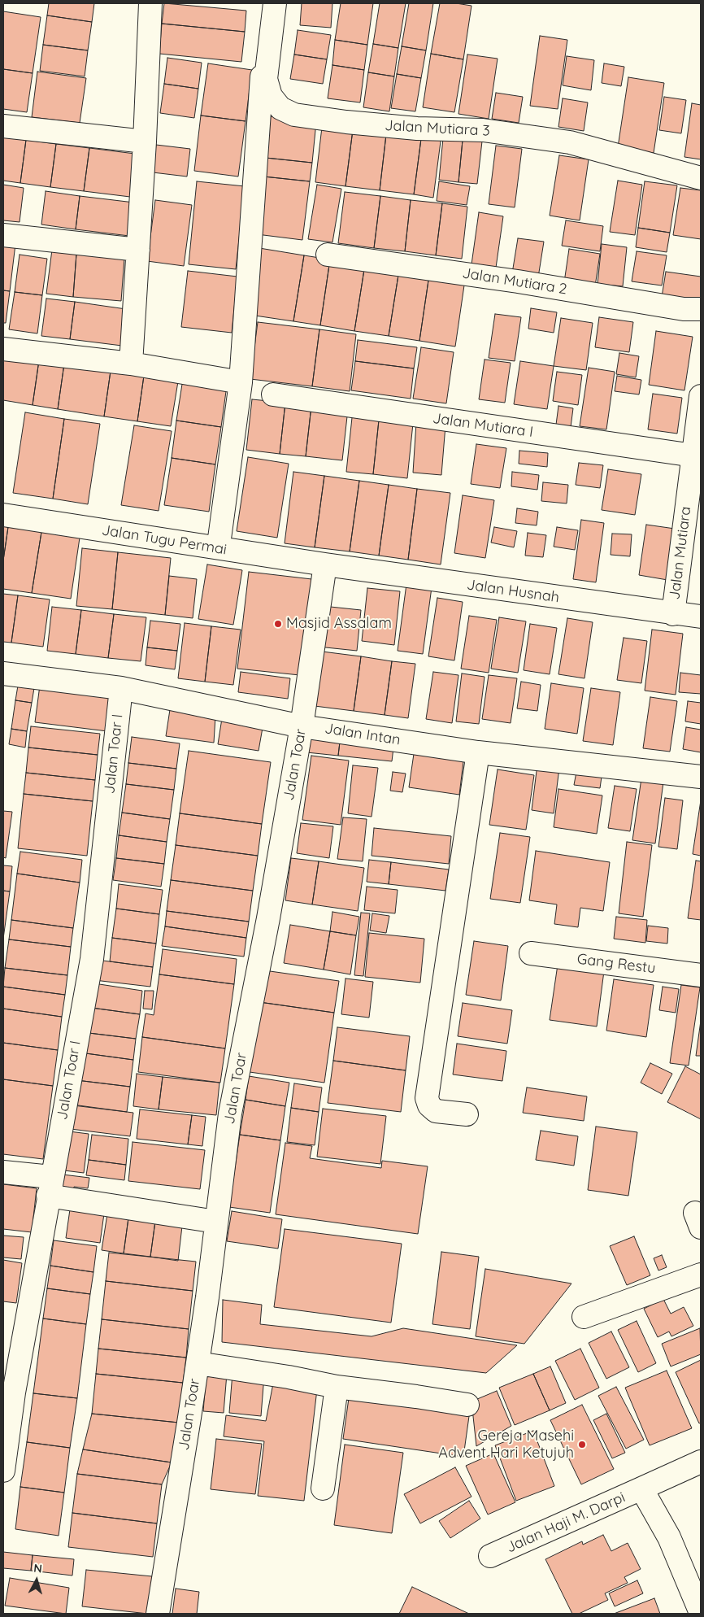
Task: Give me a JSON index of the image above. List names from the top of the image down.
{
  "streets": {
    "street": [
      "Jalan Mutiara 3",
      "Jalan Mutiara 2",
      "Jalan Mutiara I",
      "Jalan Tugu Permai",
      "Jalan Mutiara",
      "Jalan Husnah",
      "Jalan Intan",
      "Jalan Toar I",
      "Jalan Toar",
      "Gang Restu",
      "Jalan Haji M. Darpi"
    ]
  },
  "crossings": [
    ["Jalan Mutiara I", "Jalan Mutiara"],
    ["Jalan Tugu Permai", "Jalan Husnah"],
    ["Jalan Tugu Permai", "Jalan Toar"],
    ["Jalan Mutiara", "Jalan Husnah"],
    ["Jalan Husnah", "Jalan Toar"],
    ["Jalan Intan", "Jalan Toar I"],
    ["Jalan Intan", "Jalan Toar"]
  ],
  "places": ["Masjid Assalam", "Gereja Masehi Advent Hari Ketujuh"],
  "north": "top"
}
